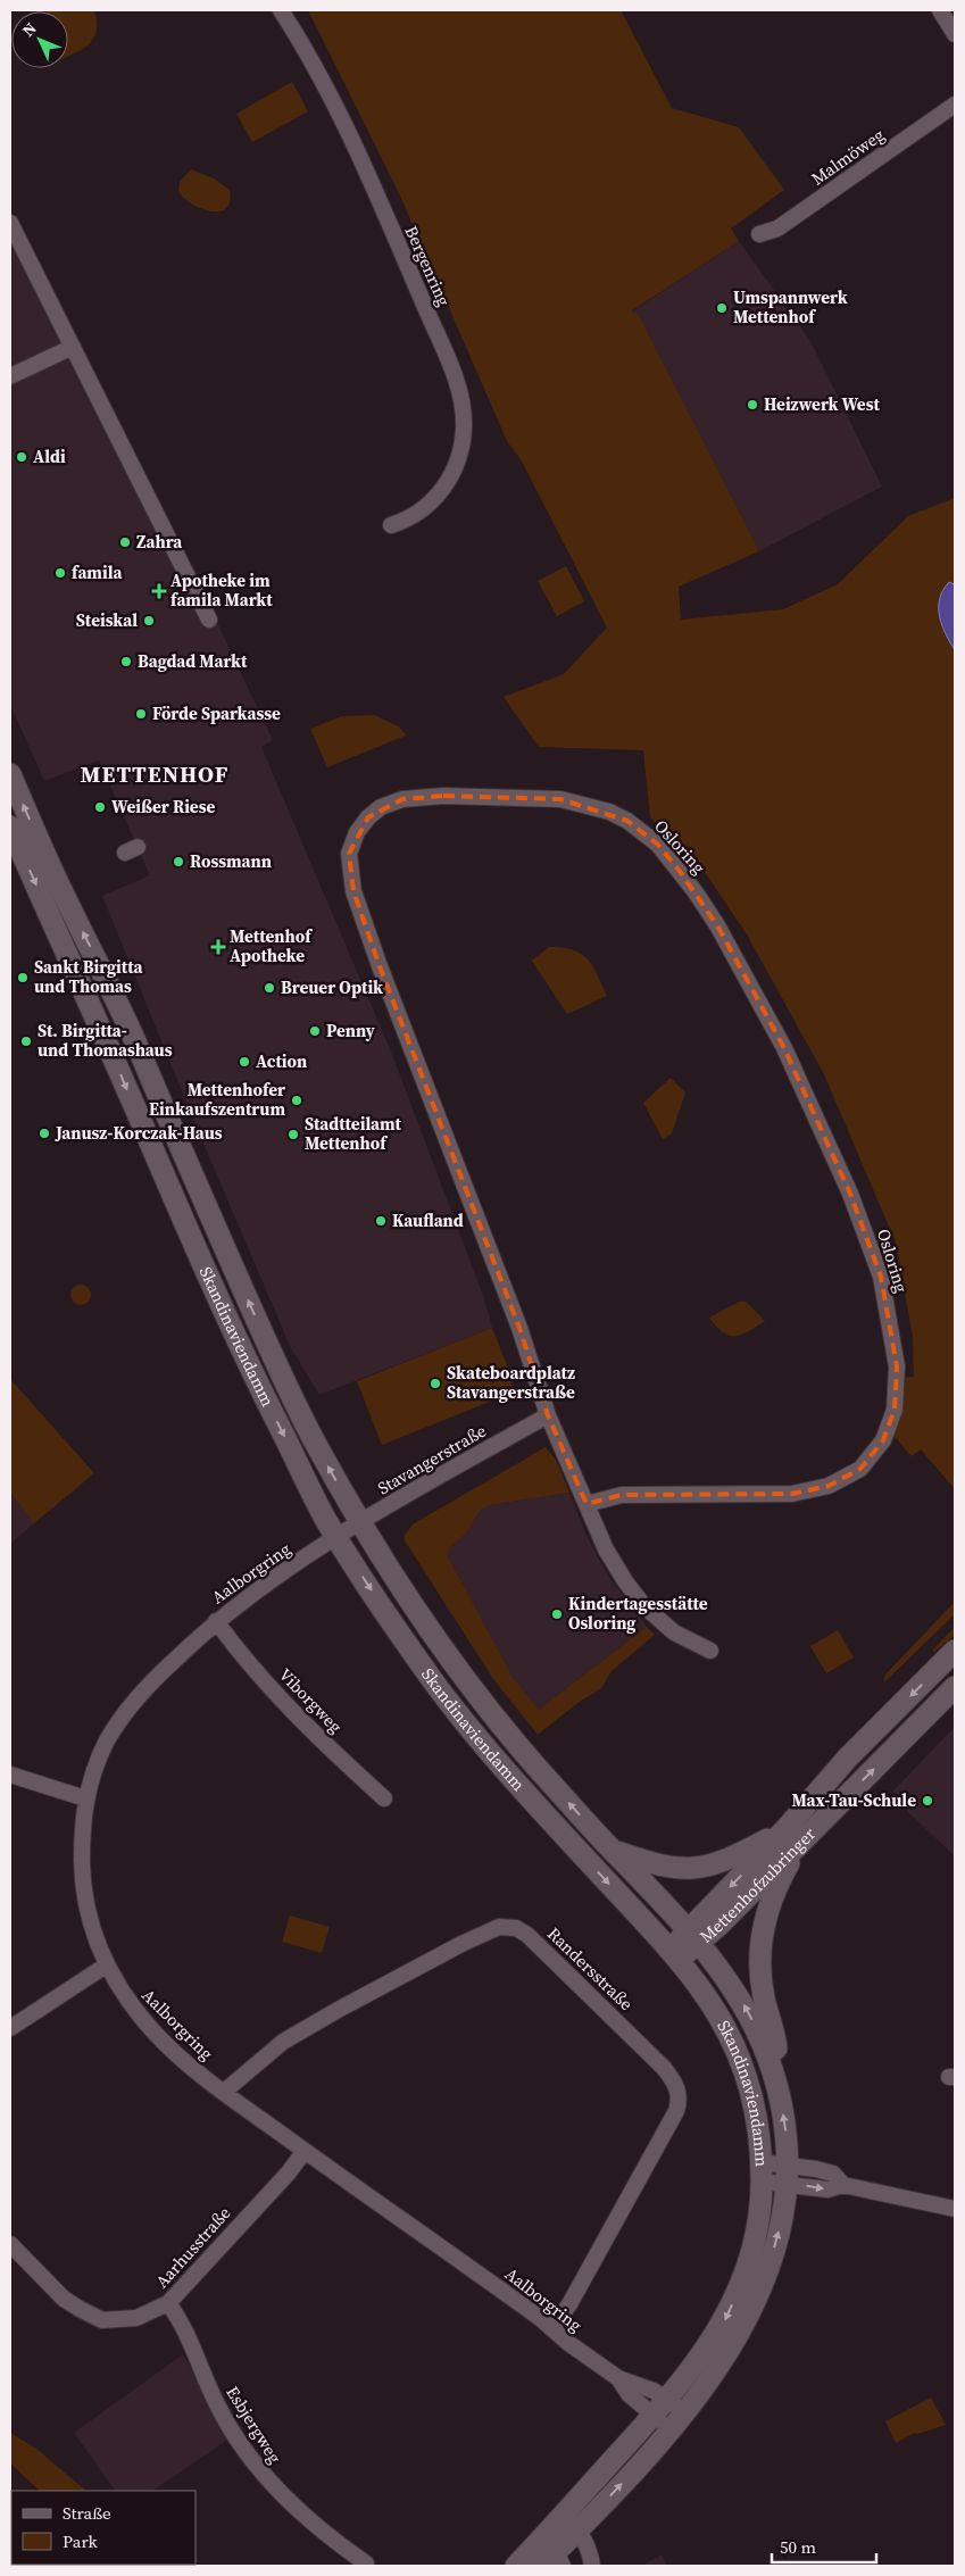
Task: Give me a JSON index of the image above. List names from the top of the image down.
{
  "streets": {
    "main road": ["Skandinaviendamm", "Mettenhofzubringer"],
    "street": [
      "Malmöweg",
      "Bergenring",
      "Osloring",
      "Stavangerstraße",
      "Aalborgring",
      "Viborgweg",
      "Randersstraße",
      "Aarhusstraße",
      "Esbjergweg"
    ]
  },
  "crossings": [
    ["Osloring", "Stavangerstraße"],
    ["Skandinaviendamm", "Stavangerstraße"],
    ["Skandinaviendamm", "Aalborgring"],
    ["Skandinaviendamm", "Mettenhofzubringer"],
    ["Stavangerstraße", "Aalborgring"],
    ["Aalborgring", "Viborgweg"],
    ["Aalborgring", "Randersstraße"],
    ["Aalborgring", "Aarhusstraße"],
    ["Aarhusstraße", "Esbjergweg"]
  ],
  "districts": ["METTENHOF"],
  "places": {
    "other": [
      "Umspannwerk Mettenhof",
      "Heizwerk West",
      "Aldi",
      "Zahra",
      "famila",
      "Steiskal",
      "Bagdad Markt",
      "Förde Sparkasse",
      "Weißer Riese",
      "Rossmann",
      "Sankt Birgitta und Thomas",
      "Breuer Optik",
      "Penny",
      "St. Birgitta- und Thomashaus",
      "Action",
      "Mettenhofer Einkaufszentrum",
      "Janusz-Korczak-Haus",
      "Stadtteilamt Mettenhof",
      "Kaufland",
      "Skateboardplatz Stavangerstraße",
      "Kindertagesstätte Osloring",
      "Max-Tau-Schule"
    ],
    "health": ["Apotheke im famila Markt", "Mettenhof Apotheke"]
  },
  "legend": ["Straße", "Park"],
  "scale_bar": "50 m",
  "north": "top left"
}
